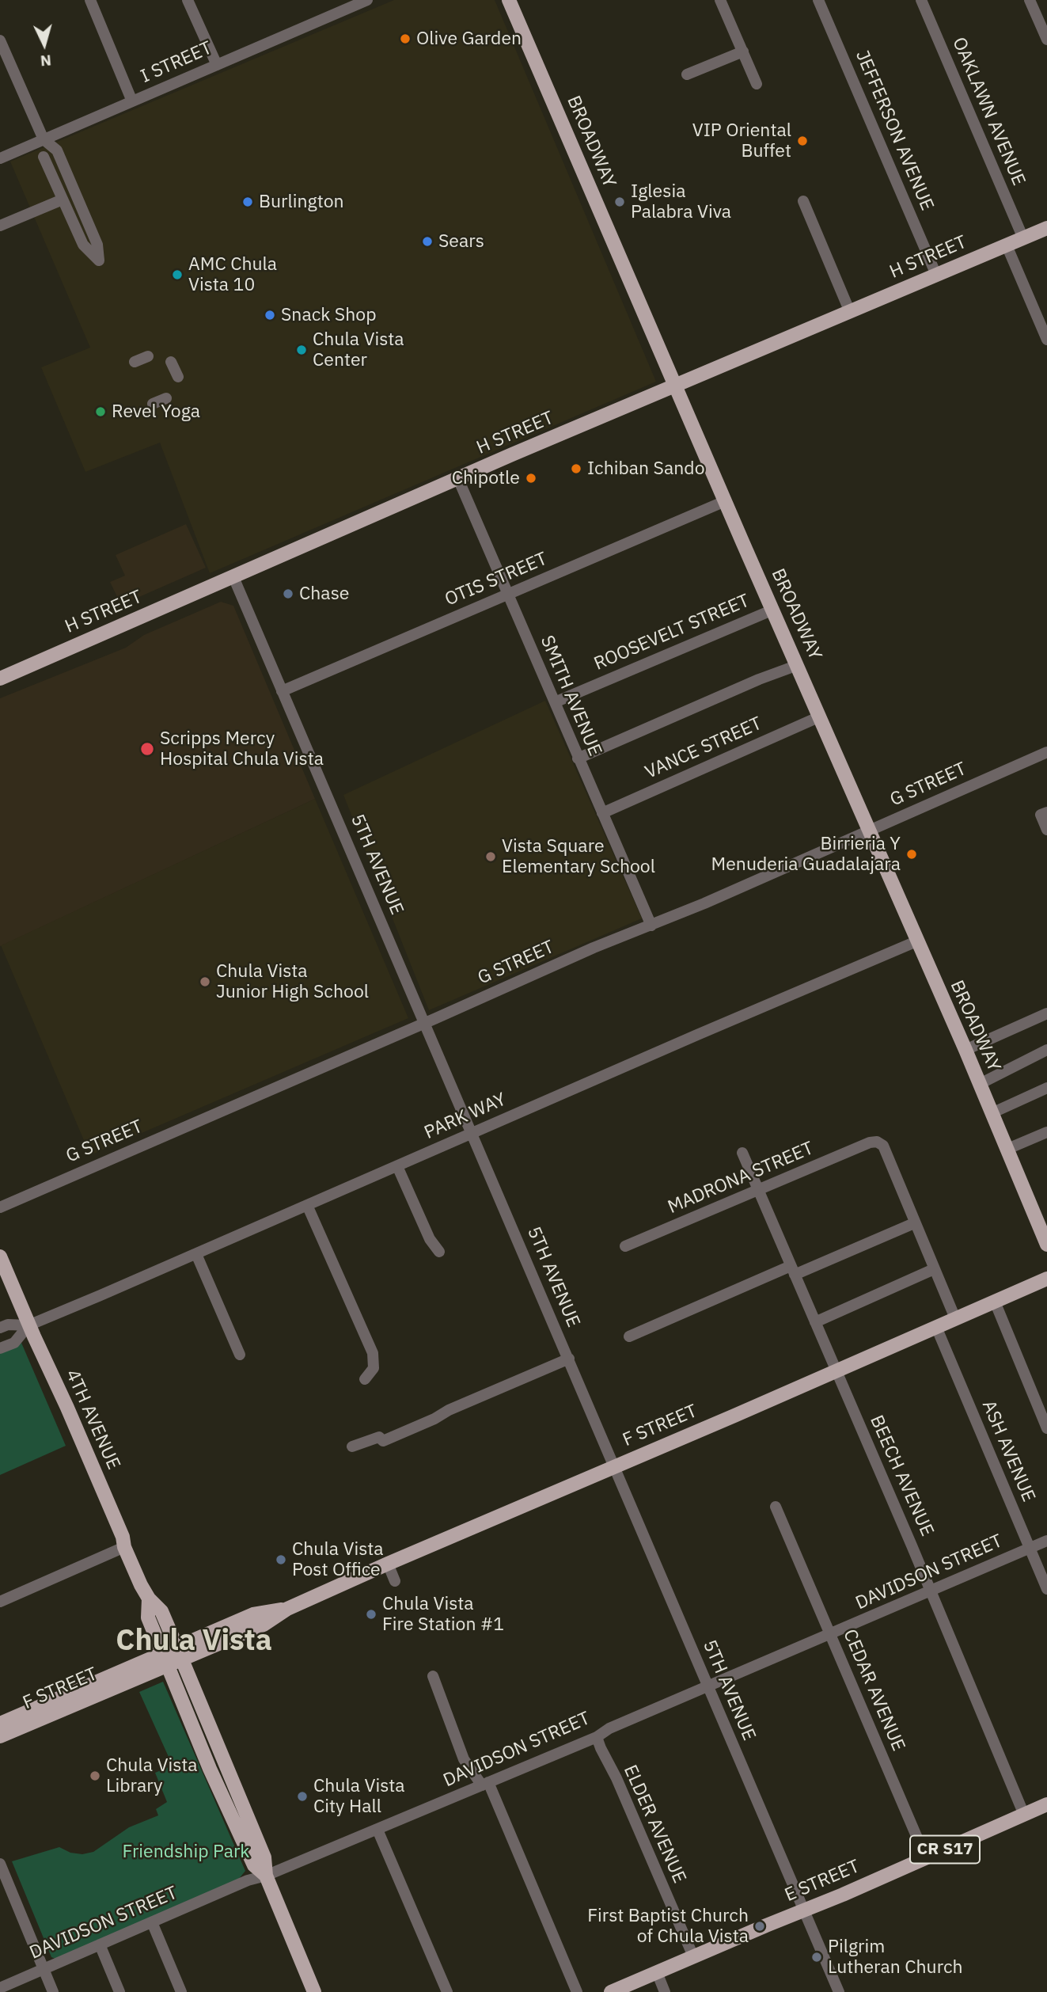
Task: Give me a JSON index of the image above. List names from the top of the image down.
{
  "streets": {
    "main road": [
      "BROADWAY",
      "H STREET",
      "4TH AVENUE",
      "F STREET",
      "CR S17",
      "E STREET"
    ],
    "street": [
      "I STREET",
      "OAKLAWN AVENUE",
      "JEFFERSON AVENUE",
      "OTIS STREET",
      "ROOSEVELT STREET",
      "SMITH AVENUE",
      "VANCE STREET",
      "G STREET",
      "5TH AVENUE",
      "PARK WAY",
      "MADRONA STREET",
      "ASH AVENUE",
      "BEECH AVENUE",
      "DAVIDSON STREET",
      "CEDAR AVENUE",
      "ELDER AVENUE"
    ]
  },
  "crossings": [
    ["OAKLAWN AVENUE", "H STREET"],
    ["JEFFERSON AVENUE", "H STREET"],
    ["BROADWAY", "H STREET"],
    ["BROADWAY", "OTIS STREET"],
    ["BROADWAY", "ROOSEVELT STREET"],
    ["BROADWAY", "VANCE STREET"],
    ["BROADWAY", "G STREET"],
    ["BROADWAY", "PARK WAY"],
    ["H STREET", "SMITH AVENUE"],
    ["H STREET", "5TH AVENUE"],
    ["OTIS STREET", "SMITH AVENUE"],
    ["OTIS STREET", "5TH AVENUE"],
    ["ROOSEVELT STREET", "SMITH AVENUE"],
    ["SMITH AVENUE", "VANCE STREET"],
    ["SMITH AVENUE", "G STREET"],
    ["G STREET", "5TH AVENUE"],
    ["5TH AVENUE", "PARK WAY"],
    ["5TH AVENUE", "F STREET"],
    ["5TH AVENUE", "DAVIDSON STREET"],
    ["5TH AVENUE", "E STREET"],
    ["PARK WAY", "4TH AVENUE"],
    ["MADRONA STREET", "BEECH AVENUE"],
    ["4TH AVENUE", "F STREET"],
    ["4TH AVENUE", "DAVIDSON STREET"],
    ["F STREET", "ASH AVENUE"],
    ["F STREET", "BEECH AVENUE"],
    ["ASH AVENUE", "DAVIDSON STREET"],
    ["BEECH AVENUE", "DAVIDSON STREET"],
    ["BEECH AVENUE", "E STREET"],
    ["DAVIDSON STREET", "CEDAR AVENUE"],
    ["DAVIDSON STREET", "ELDER AVENUE"],
    ["CEDAR AVENUE", "E STREET"],
    ["ELDER AVENUE", "E STREET"]
  ],
  "districts": ["Chula Vista"],
  "parks": ["Friendship Park"],
  "places": [
    "Olive Garden",
    "VIP Oriental Buffet",
    "Burlington",
    "Iglesia Palabra Viva",
    "Sears",
    "AMC Chula Vista 10",
    "Snack Shop",
    "Chula Vista Center",
    "Revel Yoga",
    "Ichiban Sando",
    "Chipotle",
    "Chase",
    "Scripps Mercy Hospital Chula Vista",
    "Birrieria Y Menuderia Guadalajara",
    "Vista Square Elementary School",
    "Chula Vista Junior High School",
    "Chula Vista Post Office",
    "Chula Vista Fire Station #1",
    "Chula Vista Library",
    "Chula Vista City Hall",
    "First Baptist Church of Chula Vista",
    "Pilgrim Lutheran Church"
  ],
  "north": "bottom"
}
